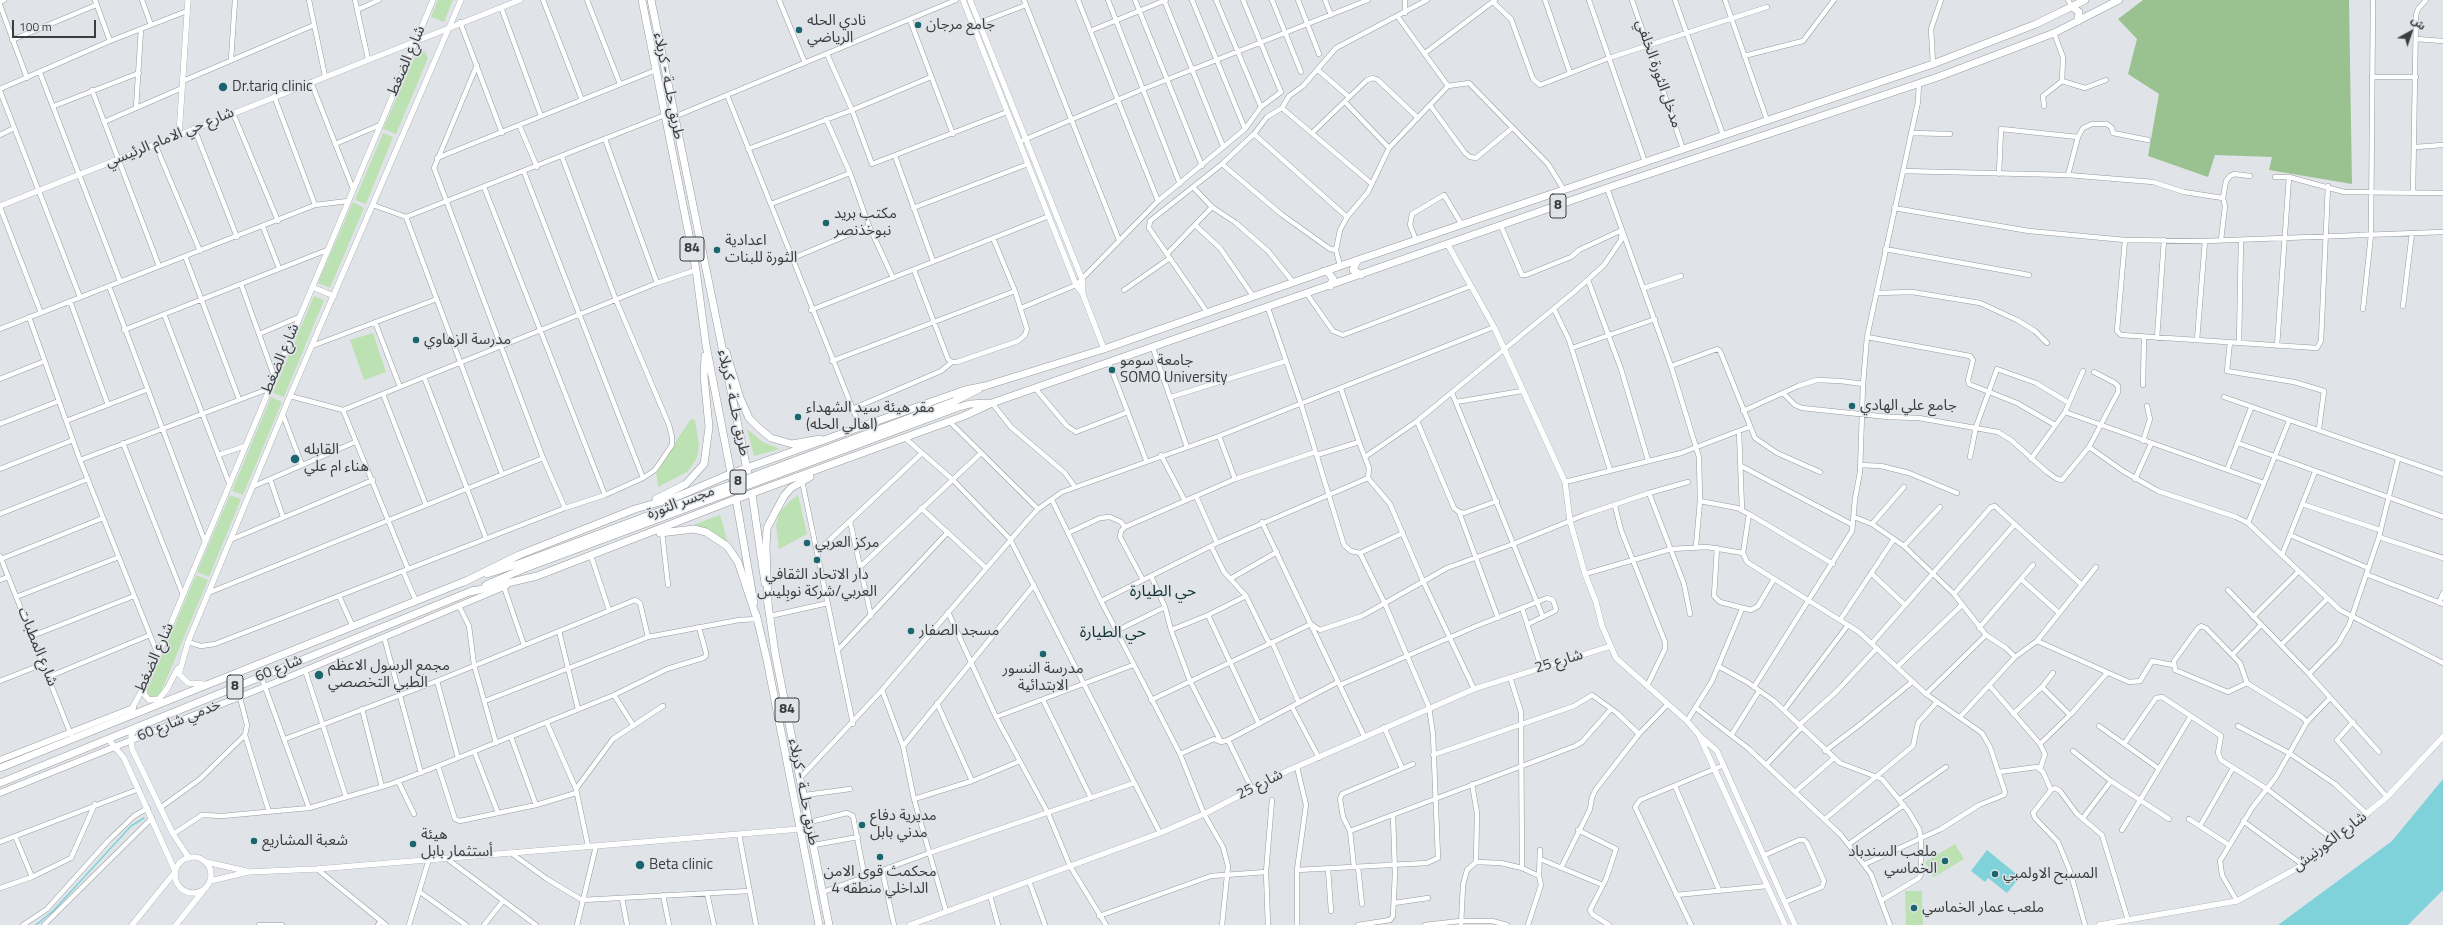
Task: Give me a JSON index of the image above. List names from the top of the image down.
{
  "streets": {
    "main road": [
      "طريق حلــة - كربلاء",
      "8",
      "84",
      "مجسر الثورة",
      "شارع 60",
      "خدمي شارع 60"
    ],
    "street": [
      "شارع الضغط",
      "مدخل الثورة الخلفي",
      "شارع حي الامام الرئيسي",
      "شارع المطبات",
      "شارع 25",
      "شارع الكورنيش"
    ]
  },
  "crossings": [
    ["شارع الضغط", "شارع حي الامام الرئيسي"],
    ["شارع الضغط", "شارع 60"],
    ["شارع الضغط", "خدمي شارع 60"],
    ["مدخل الثورة الخلفي", "8"],
    ["8", "مجسر الثورة"],
    ["مجسر الثورة", "شارع 60"],
    ["شارع المطبات", "شارع 60"],
    ["شارع المطبات", "خدمي شارع 60"],
    ["شارع 60", "خدمي شارع 60"]
  ],
  "districts": ["حي الطيارة", "حي الطيارة"],
  "places": [
    "جامع مرجان",
    "نادي الحله الرياضي",
    "Dr.tariq clinic",
    "مكتب بريد نبوخذنصر",
    "اعدادية الثورة للبنات",
    "مدرسة الزهاوي",
    "جامعة سومو SOMO University",
    "جامع علي الهادي",
    "مقر هيئة سيد الشهداء (اهالي الحله)",
    "القابله هناء ام علي",
    "مركز العربي",
    "دار الاتحاد الثقافي العربي/شركة نوبِليس",
    "مسجد الصفار",
    "مدرسة النسور الابتدائية",
    "مجمع الرسول الاعظم الطبي التخصصي",
    "مديرية دفاع مدني بابل",
    "شعبة المشاريع",
    "هيئة أستثمار بابل",
    "محكمث قوى الامن الداخلي منطقه 4",
    "ملعب السندباد الخماسي",
    "Beta clinic",
    "المسبح الاولمبي",
    "ملعب عمار الخماسي"
  ],
  "scale_bar": "100 m",
  "north": "top right"
}
